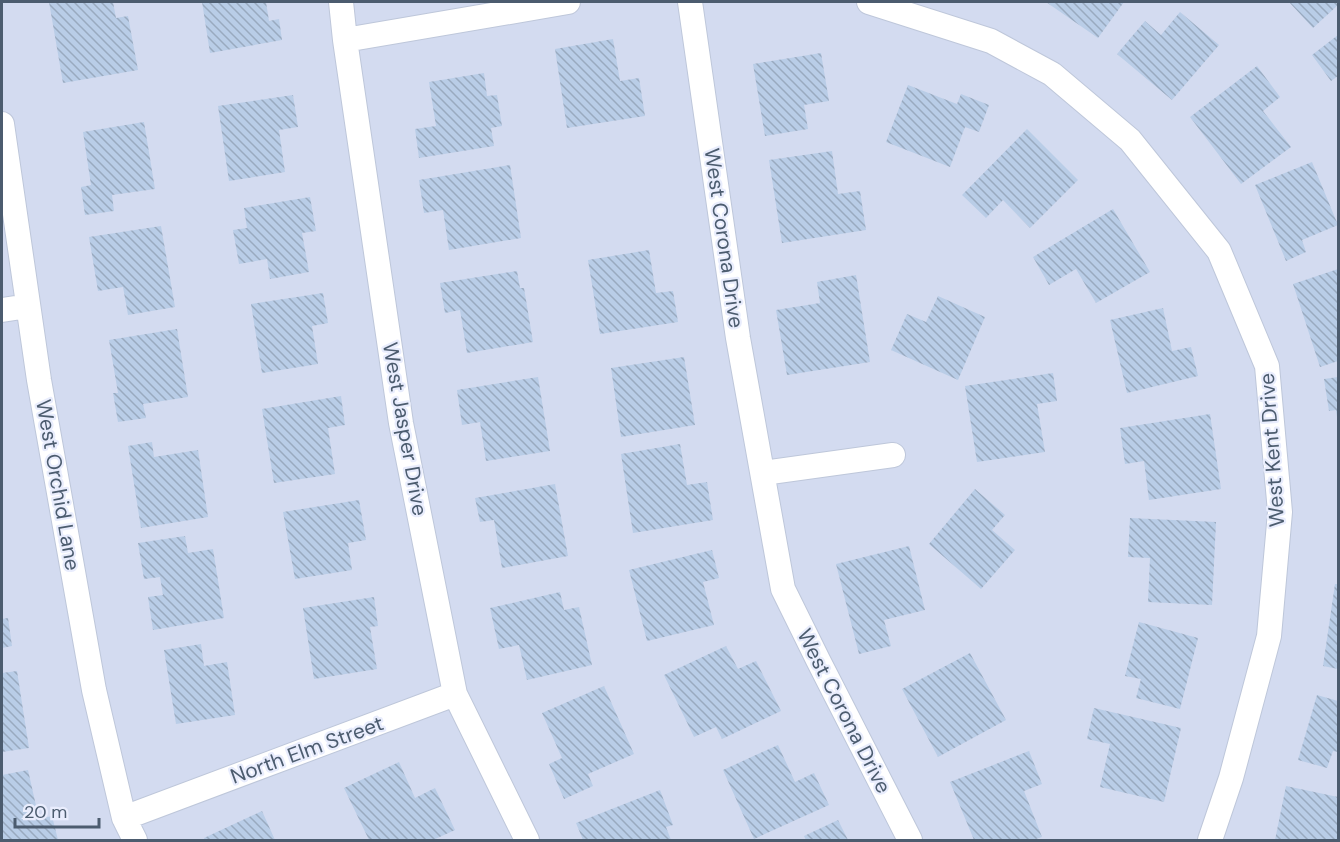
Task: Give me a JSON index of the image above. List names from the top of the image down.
{
  "streets": {
    "street": [
      "West Corona Drive",
      "West Jasper Drive",
      "West Kent Drive",
      "West Orchid Lane",
      "North Elm Street"
    ]
  },
  "crossings": [
    ["West Jasper Drive", "North Elm Street"],
    ["West Orchid Lane", "North Elm Street"]
  ],
  "scale_bar": "20 m"
}
